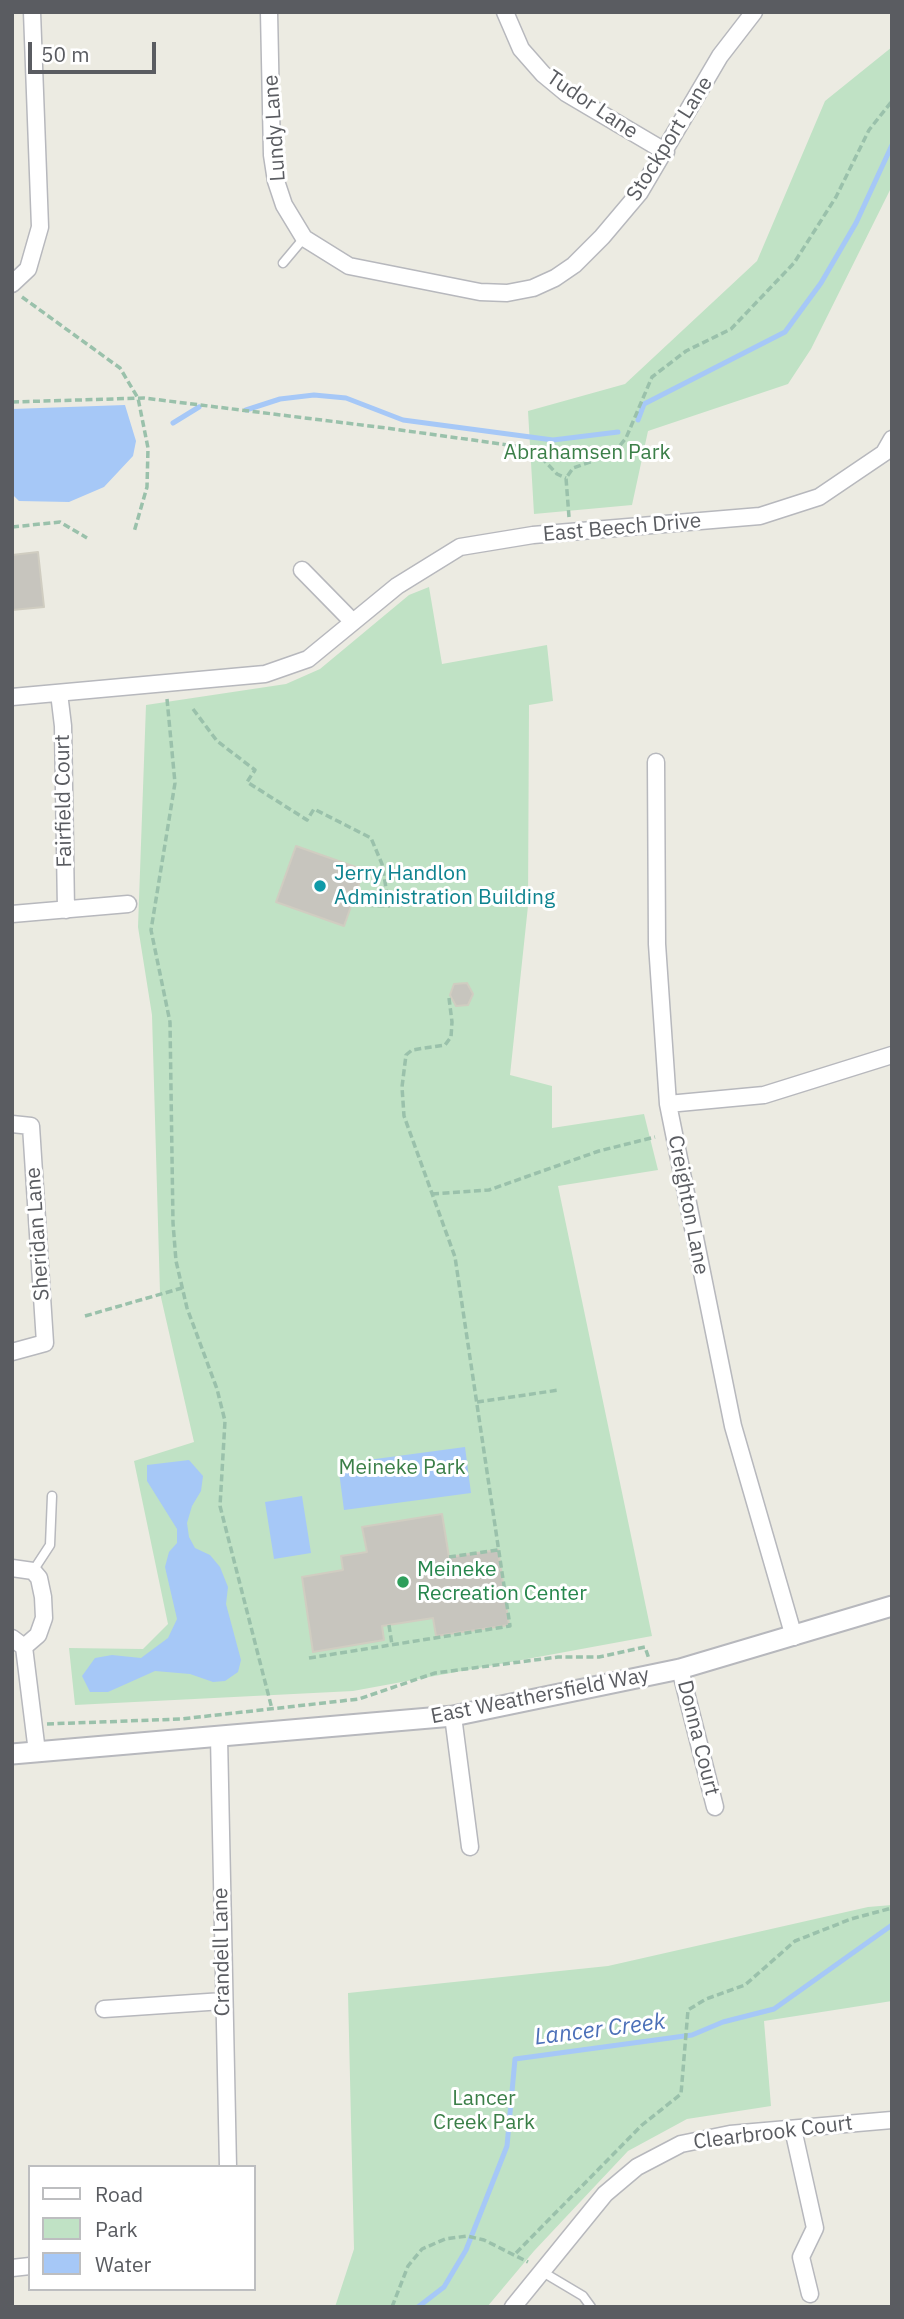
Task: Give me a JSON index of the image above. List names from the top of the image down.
{
  "streets": {
    "street": [
      "Tudor Lane",
      "Lundy Lane",
      "Stockport Lane",
      "East Beech Drive",
      "Fairfield Court",
      "Creighton Lane",
      "Sheridan Lane",
      "East Weathersfield Way",
      "Donna Court",
      "Crandell Lane",
      "Clearbrook Court"
    ]
  },
  "crossings": [
    ["Tudor Lane", "Stockport Lane"],
    ["Lundy Lane", "Stockport Lane"],
    ["East Beech Drive", "Fairfield Court"],
    ["Creighton Lane", "East Weathersfield Way"],
    ["East Weathersfield Way", "Donna Court"],
    ["East Weathersfield Way", "Crandell Lane"]
  ],
  "water": ["Lancer Creek"],
  "parks": ["Abrahamsen Park", "Meineke Park", "Lancer Creek Park"],
  "places": ["Jerry Handlon Administration Building", "Meineke Recreation Center"],
  "legend": ["Road", "Park", "Water"],
  "scale_bar": "50 m"
}
